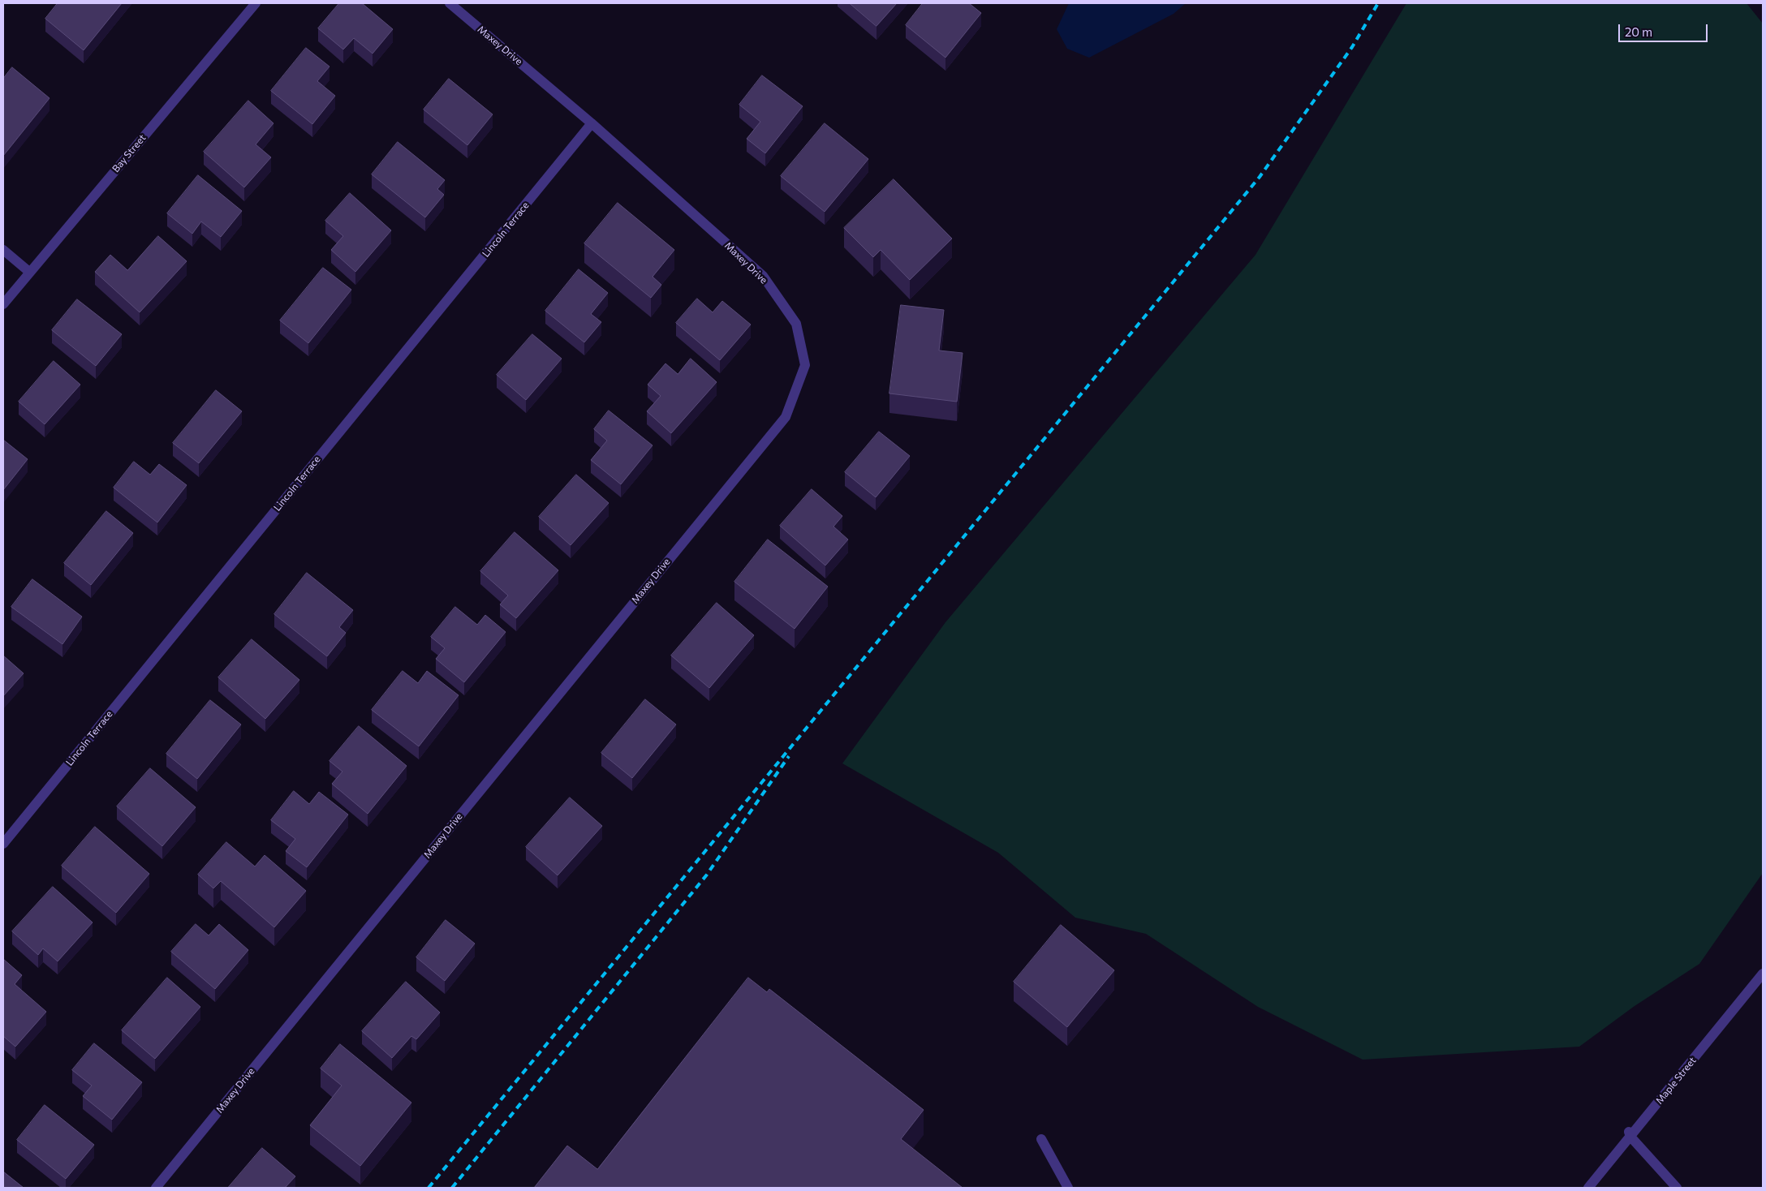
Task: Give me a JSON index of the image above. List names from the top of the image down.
{
  "streets": {
    "street": [
      "Maxey Drive",
      "Bay Street",
      "Lincoln Terrace",
      "Maple Street"
    ]
  },
  "crossings": [
    ["Maxey Drive", "Lincoln Terrace"]
  ],
  "scale_bar": "20 m"
}
